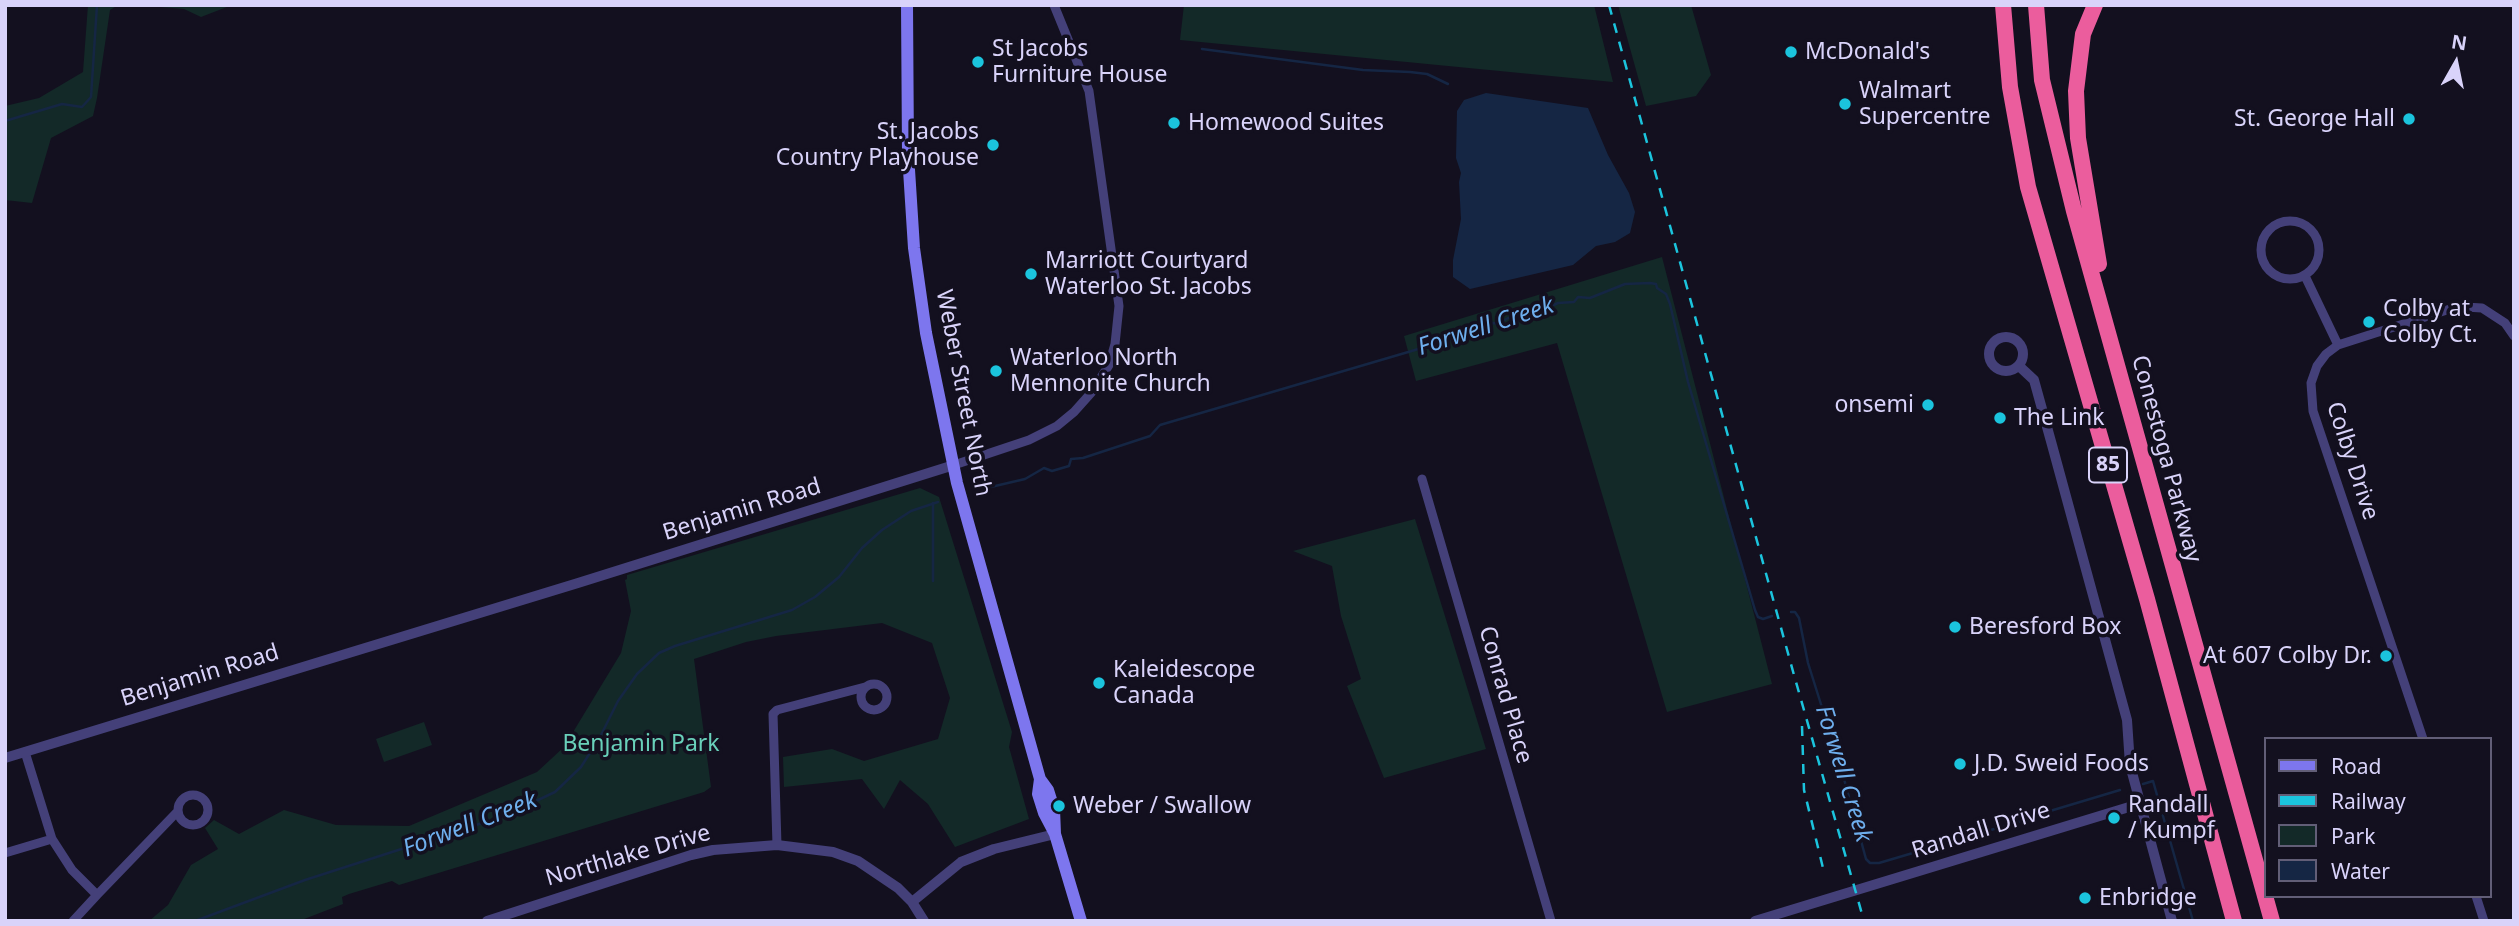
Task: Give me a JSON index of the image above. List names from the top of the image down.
{
  "streets": {
    "highway": ["Conestoga Parkway", "85"],
    "main road": ["Weber Street North"],
    "street": [
      "Colby Drive",
      "Benjamin Road",
      "Conrad Place",
      "Randall Drive",
      "Northlake Drive"
    ]
  },
  "crossings": [
    ["Weber Street North", "Benjamin Road"]
  ],
  "water": ["Forwell Creek"],
  "parks": ["Benjamin Park"],
  "places": [
    "McDonald's",
    "St Jacobs Furniture House",
    "Walmart Supercentre",
    "St. George Hall",
    "Homewood Suites",
    "St. Jacobs Country Playhouse",
    "Marriott Courtyard Waterloo St. Jacobs",
    "Colby at Colby Ct.",
    "Waterloo North Mennonite Church",
    "onsemi",
    "The Link",
    "Beresford Box",
    "At 607 Colby Dr.",
    "Kaleidescope Canada",
    "J.D. Sweid Foods",
    "Weber / Swallow",
    "Randall / Kumpf",
    "Enbridge"
  ],
  "legend": [
    "Road",
    "Railway",
    "Park",
    "Water"
  ],
  "north": "top"
}
